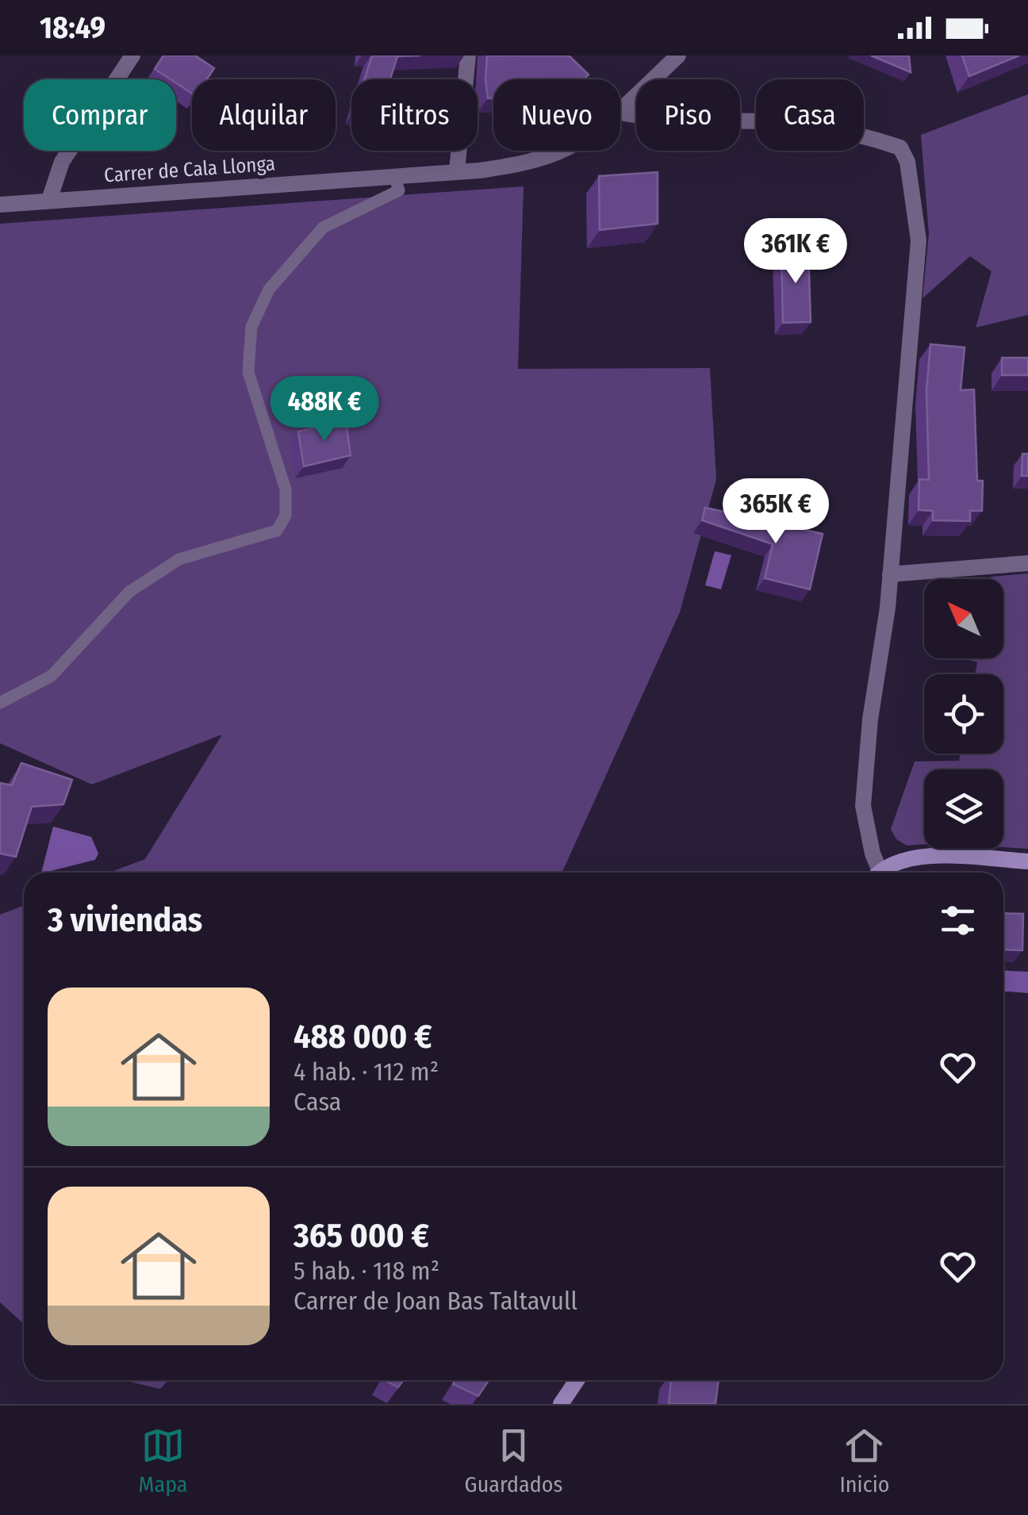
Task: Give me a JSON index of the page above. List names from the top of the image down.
{
  "streets": {
    "street": ["Carrer de Cala Llonga"]
  },
  "north": "top left",
  "page": {
    "status": "18:49",
    "chip": [
      "Comprar",
      "Alquilar",
      "Filtros",
      "Nuevo",
      "Piso",
      "Casa"
    ],
    "price": ["361K €", "488K €", "365K €"],
    "heading": "3 viviendas",
    "list": [
      {
        "name": "488 000 €",
        "note": "4 hab. · 112 m² · Casa"
      },
      {
        "name": "365 000 €",
        "note": "5 hab. · 118 m² · Carrer de Joan Bas Taltavull"
      }
    ],
    "tabs": ["Mapa", "Guardados", "Inicio"]
  }
}
